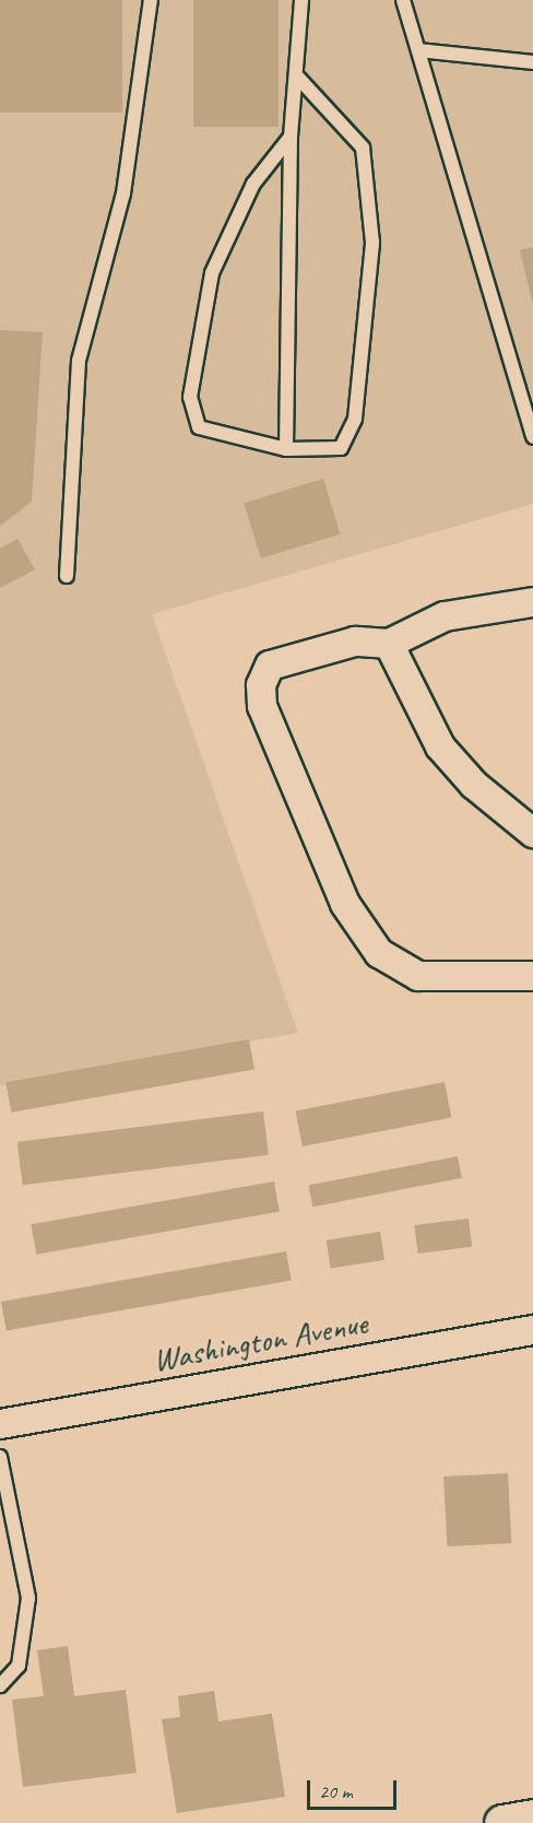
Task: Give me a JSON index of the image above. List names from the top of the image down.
{
  "streets": {
    "street": ["Washington Avenue"]
  },
  "scale_bar": "20 m"
}
